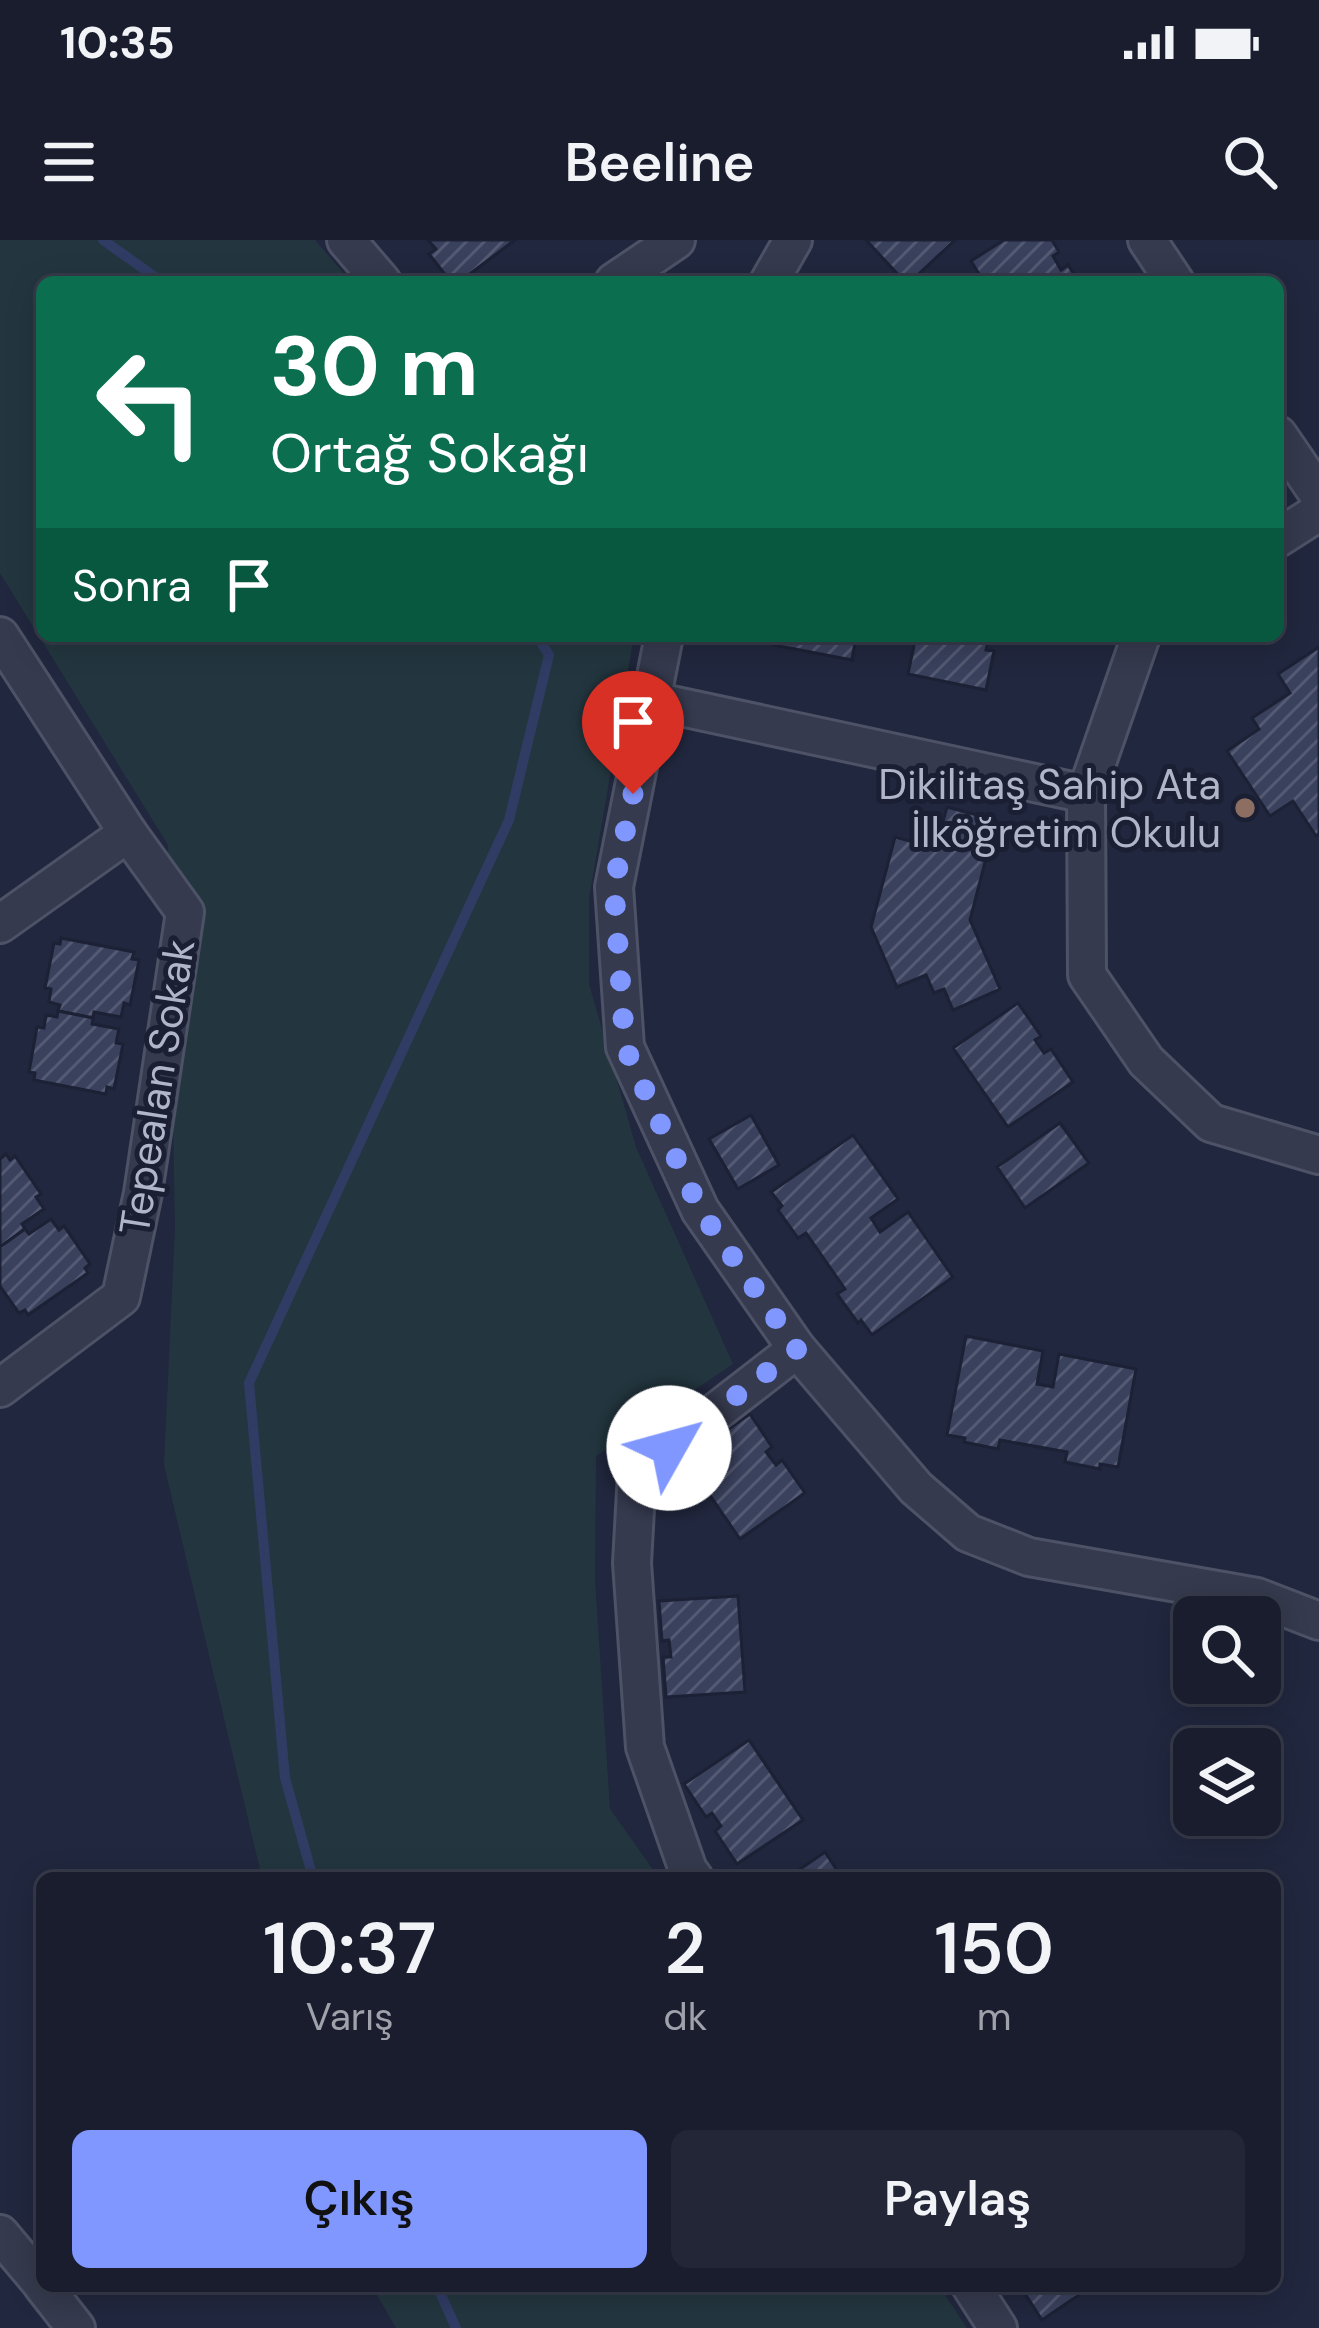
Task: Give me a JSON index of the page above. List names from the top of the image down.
{
  "streets": {
    "street": ["Tepealan Sokak"]
  },
  "places": ["Dikilitaş Sahip Ata İlköğretim Okulu"],
  "page": {
    "status": "10:35",
    "header": "Beeline",
    "turn": ["30 m", "Ortağ Sokağı"],
    "then": "Sonra",
    "eta": [
      "10:37",
      "Varış",
      "2",
      "dk",
      "150",
      "m"
    ],
    "buttons": ["Çıkış", "Paylaş"]
  }
}
